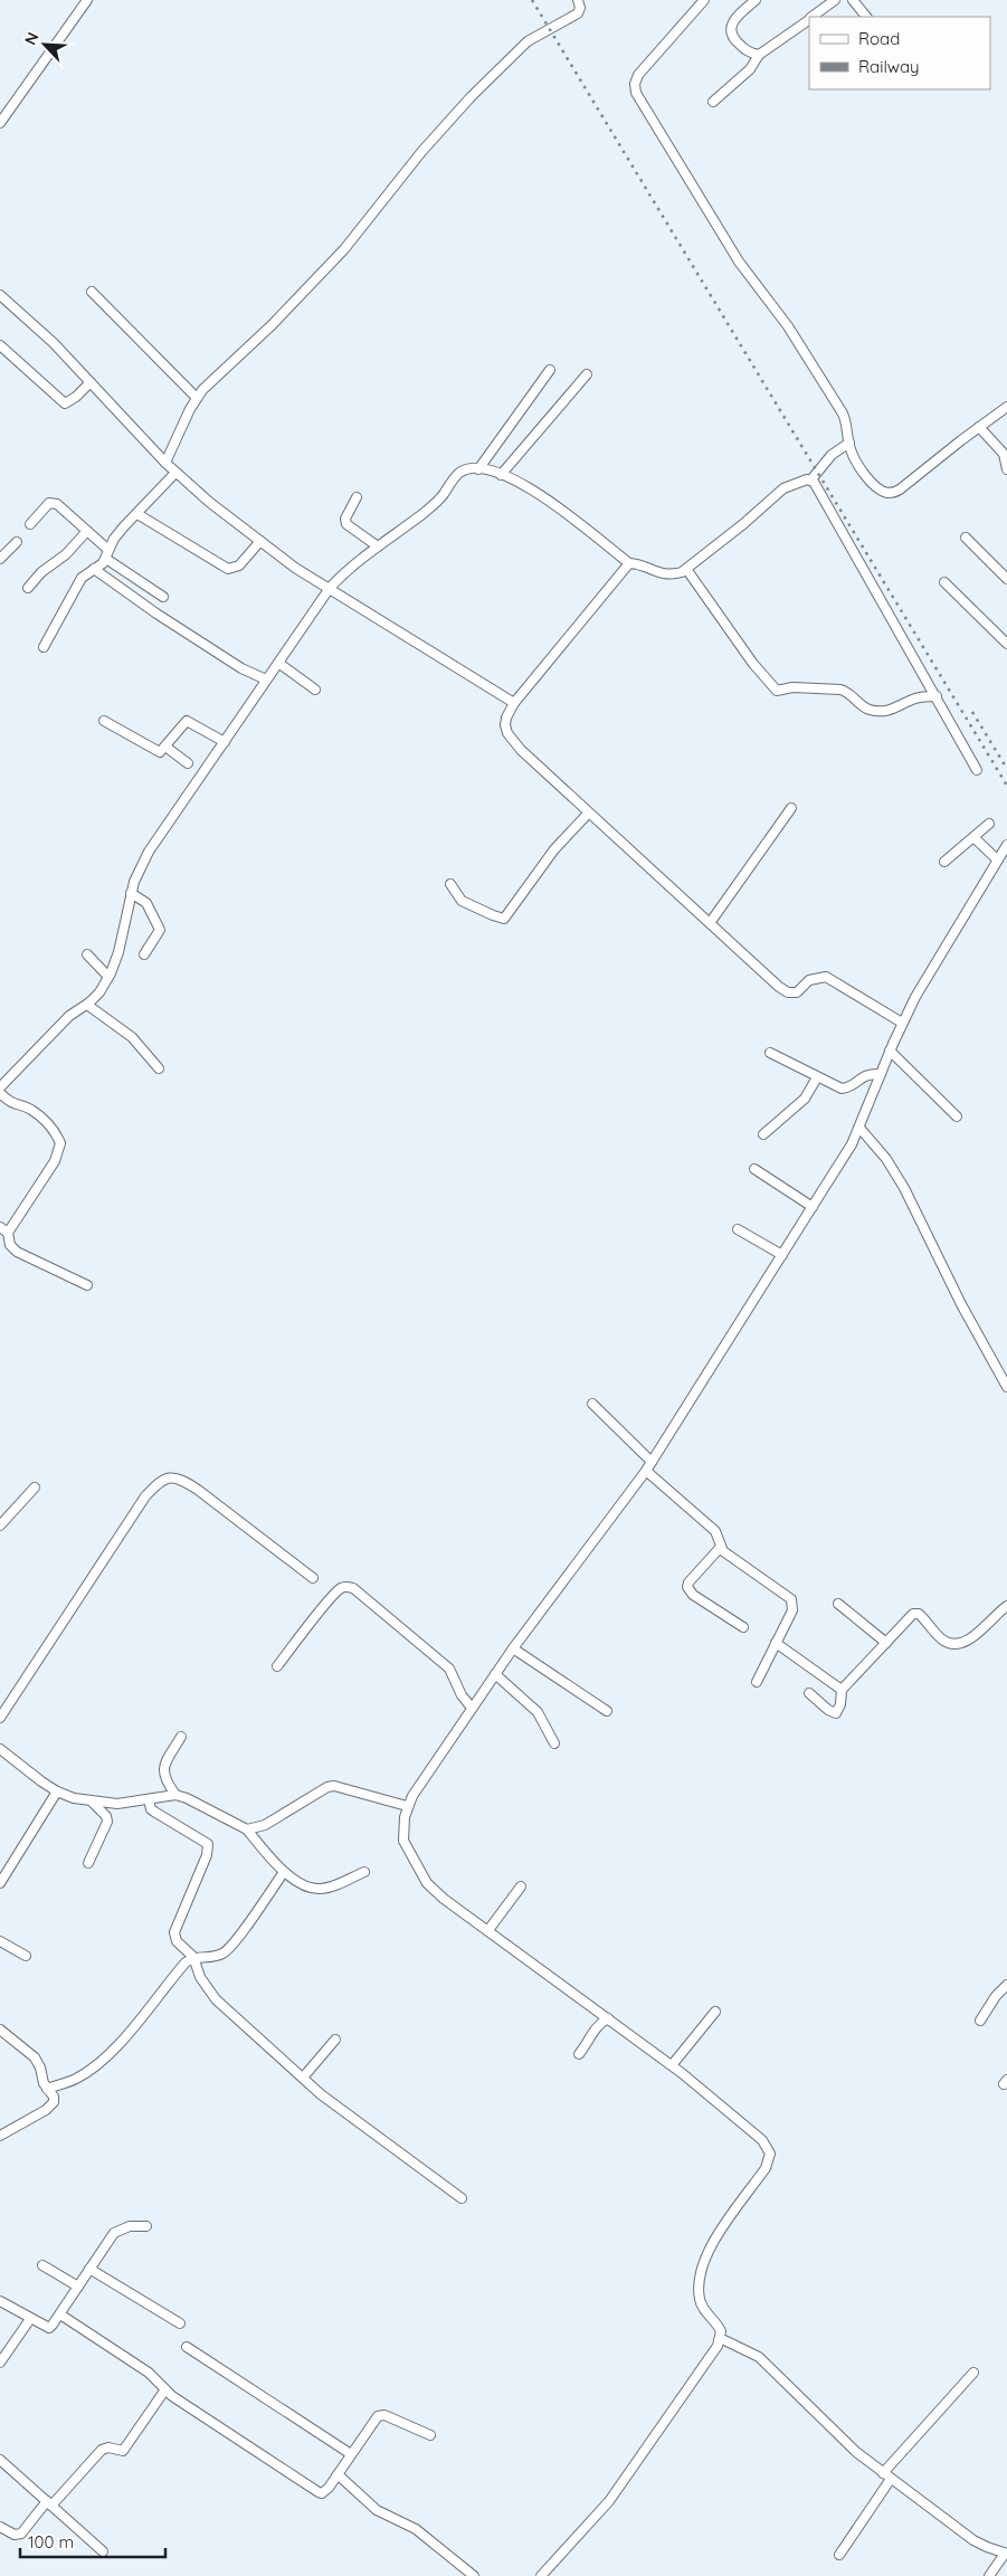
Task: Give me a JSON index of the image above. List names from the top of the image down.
{
  "legend": ["Road", "Railway"],
  "scale_bar": "100 m",
  "north": "top left"
}
